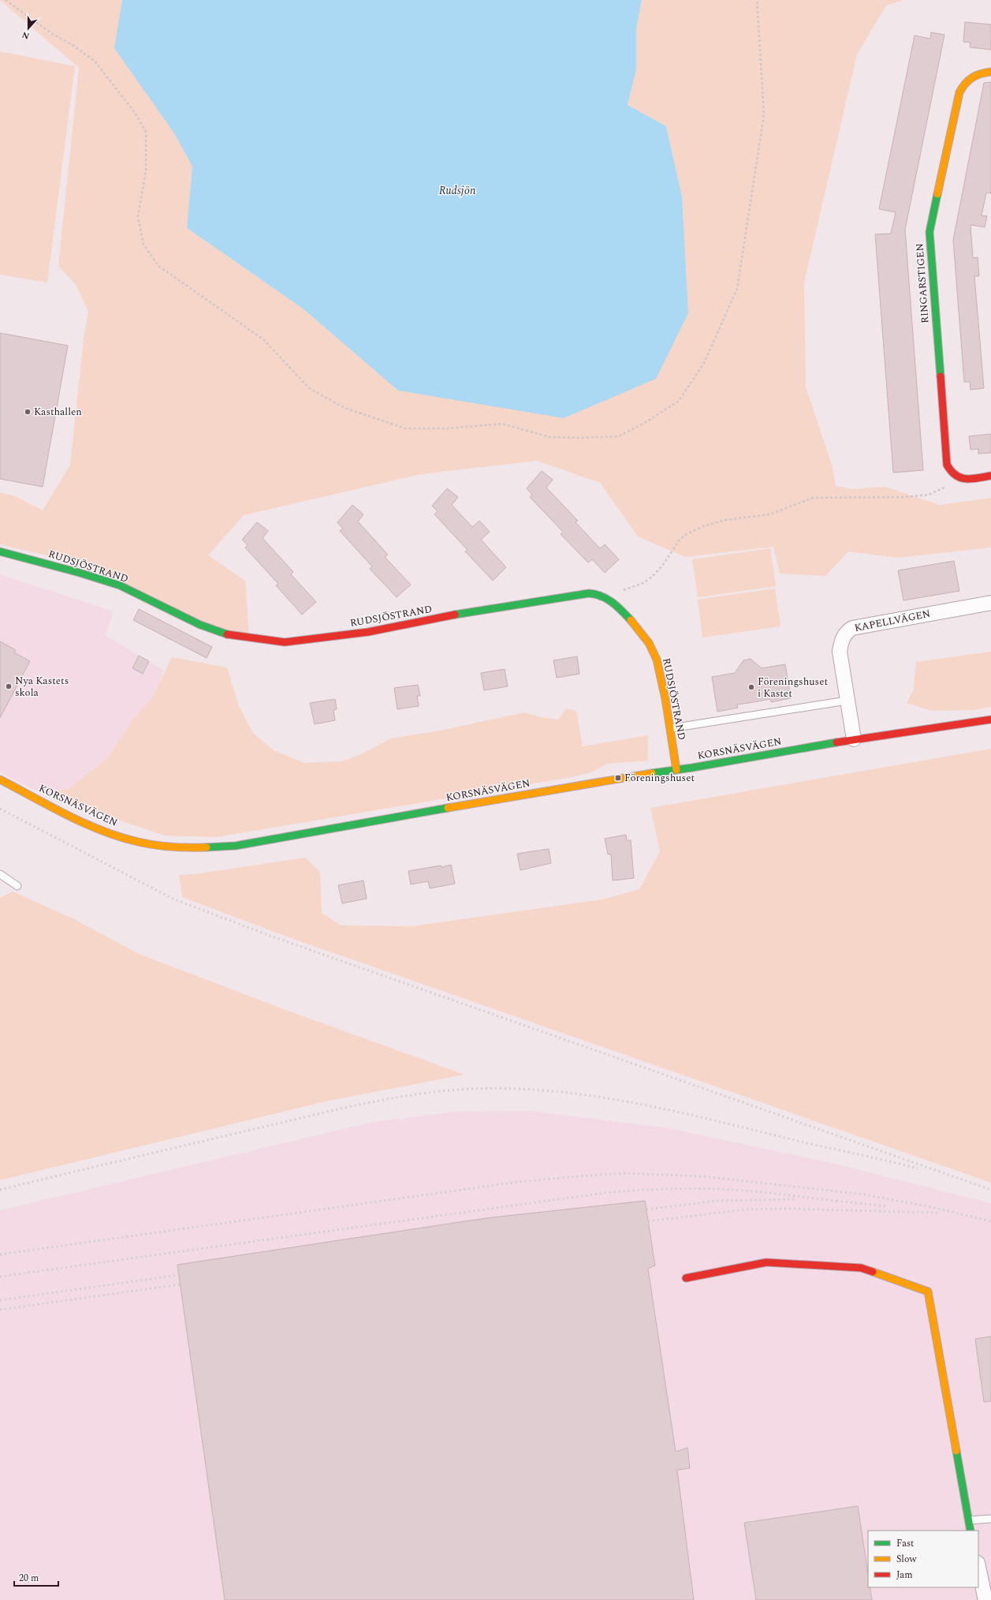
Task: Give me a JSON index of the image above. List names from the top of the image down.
{
  "streets": {
    "street": [
      "RINGARSTIGEN",
      "RUDSJÖSTRAND",
      "KAPELLVÄGEN",
      "KORSNÄSVÄGEN"
    ]
  },
  "crossings": [
    ["RUDSJÖSTRAND", "KORSNÄSVÄGEN"],
    ["KAPELLVÄGEN", "KORSNÄSVÄGEN"]
  ],
  "water": ["Rudsjön"],
  "places": {
    "other": ["Kasthallen", "Nya Kastets skola", "Föreningshuset i Kastet"],
    "transit": ["Föreningshuset"]
  },
  "legend": ["Fast", "Slow", "Jam"],
  "scale_bar": "20 m",
  "north": "bottom"
}
